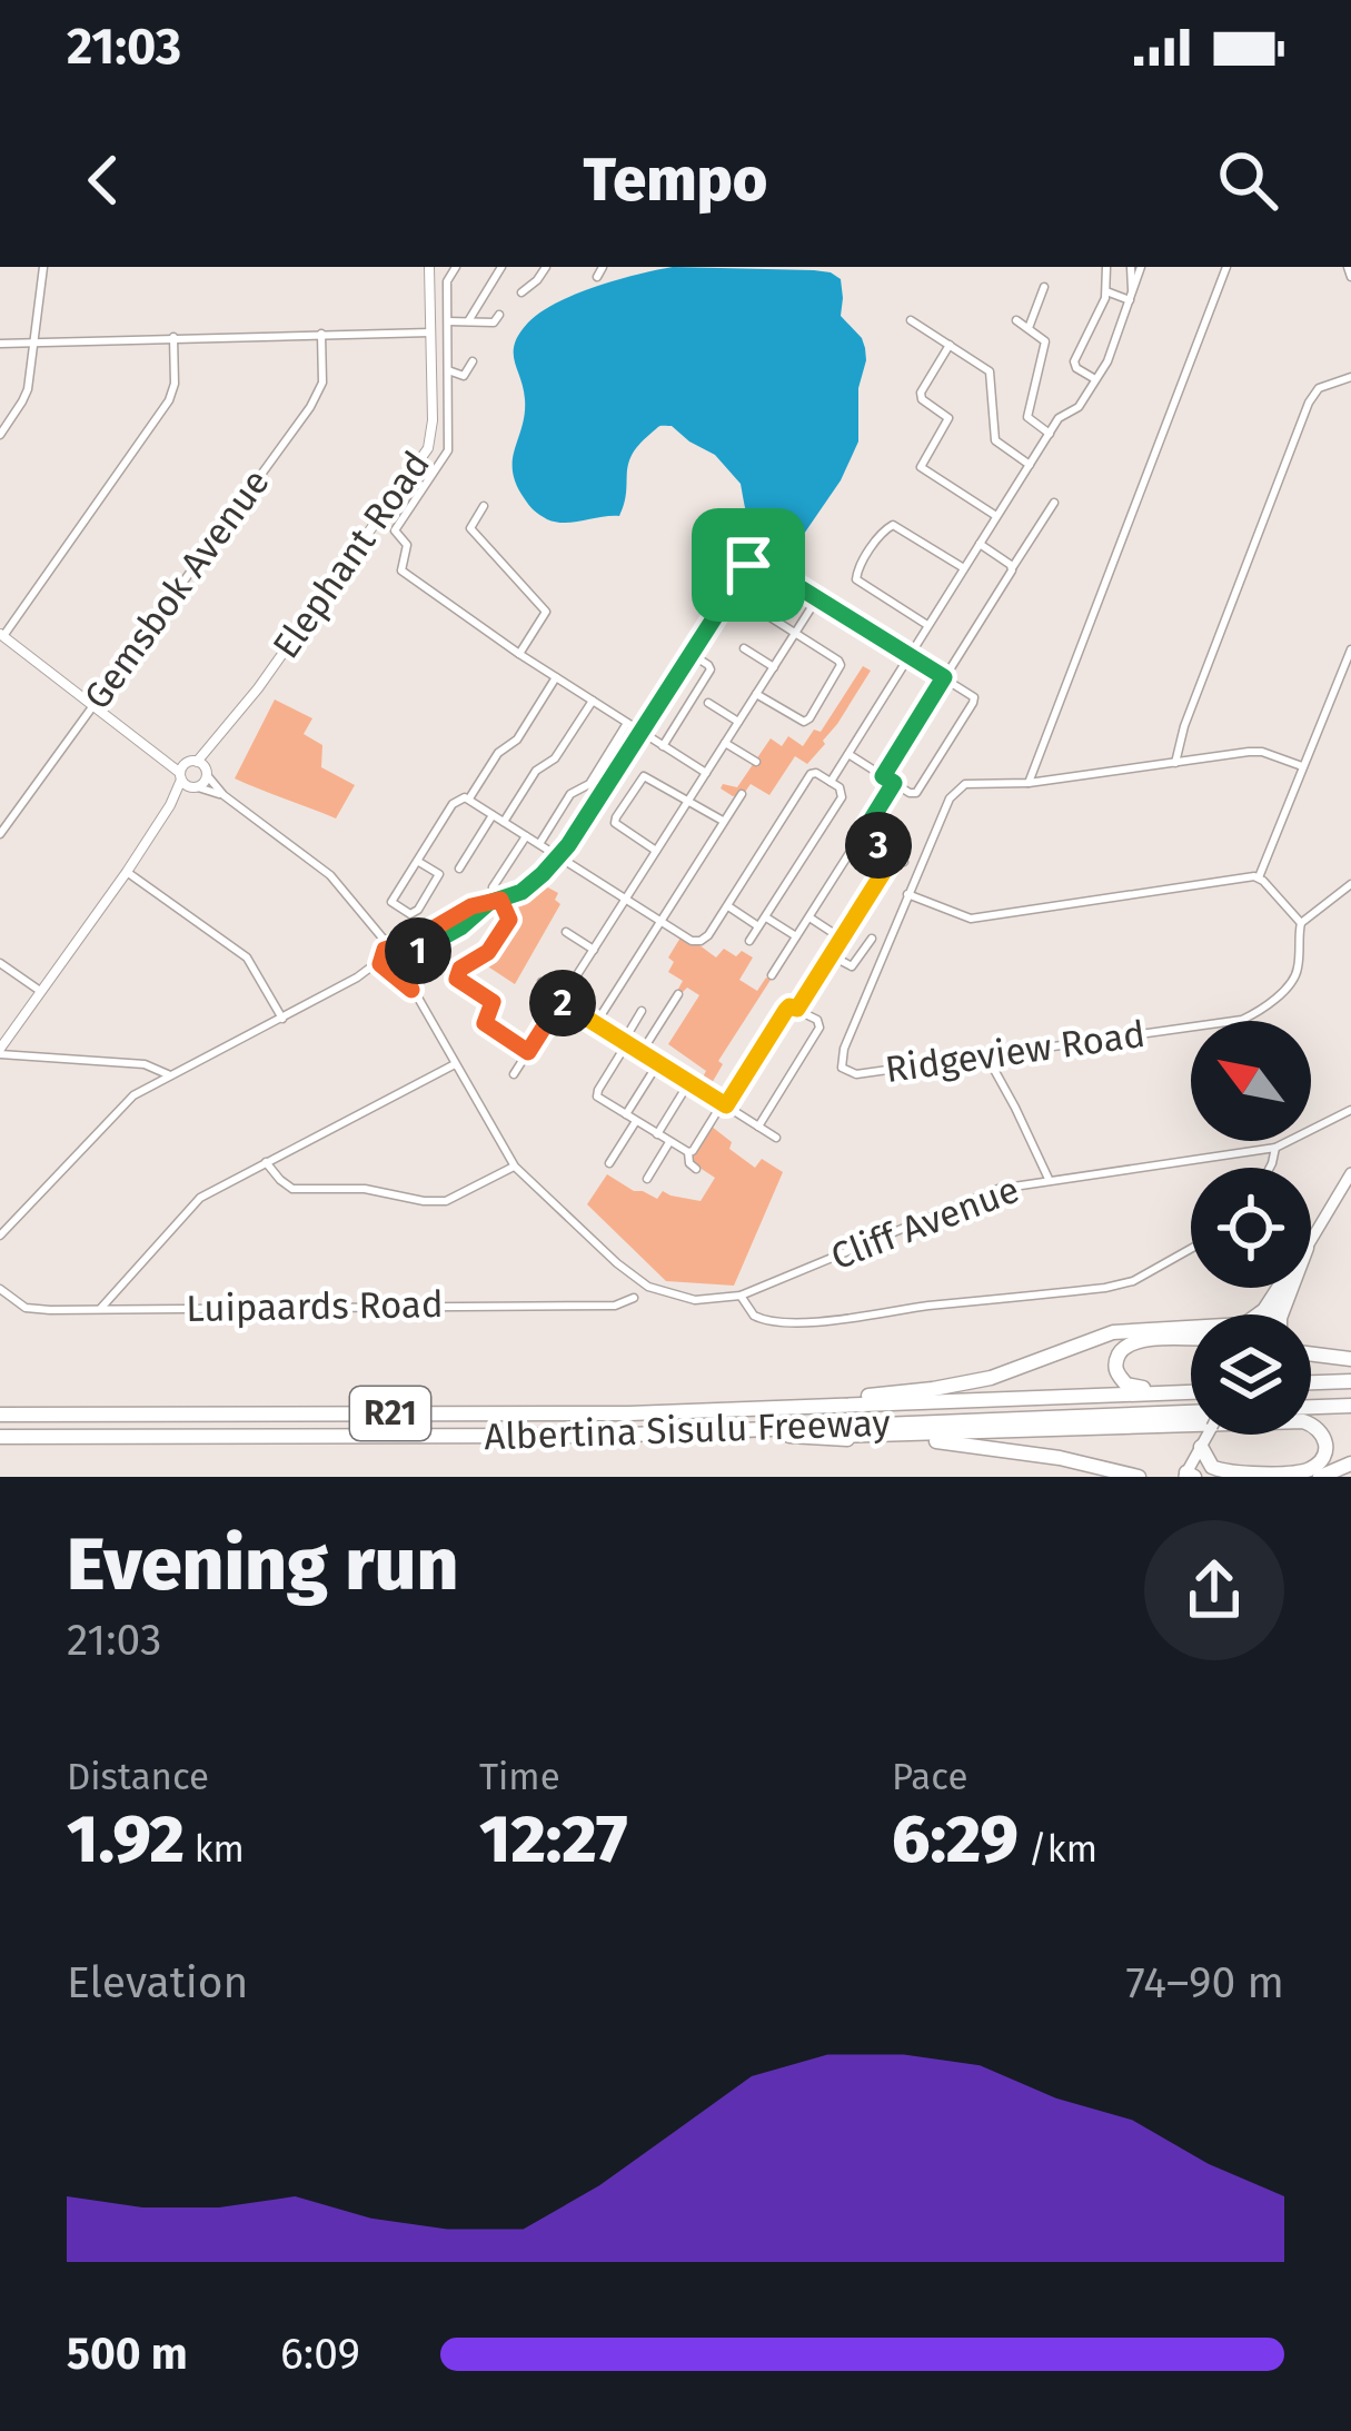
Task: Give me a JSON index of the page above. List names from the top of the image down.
{
  "streets": {
    "highway": ["R21", "Albertina Sisulu Freeway"],
    "street": [
      "Elephant Road",
      "Gemsbok Avenue",
      "Ridgeview Road",
      "Cliff Avenue",
      "Luipaards Road"
    ]
  },
  "north": "top left",
  "page": {
    "status": "21:03",
    "header": "Tempo",
    "pins": ["3", "1", "2"],
    "heading": ["Evening run", "21:03"],
    "stats": [
      ["Distance", "1.92 km"],
      ["Time", "12:27"],
      ["Pace", "6:29 /km"]
    ],
    "chart": ["Elevation", "74–90 m"],
    "list": [
      {
        "name": "500 m",
        "note": "6:09"
      }
    ]
  }
}
